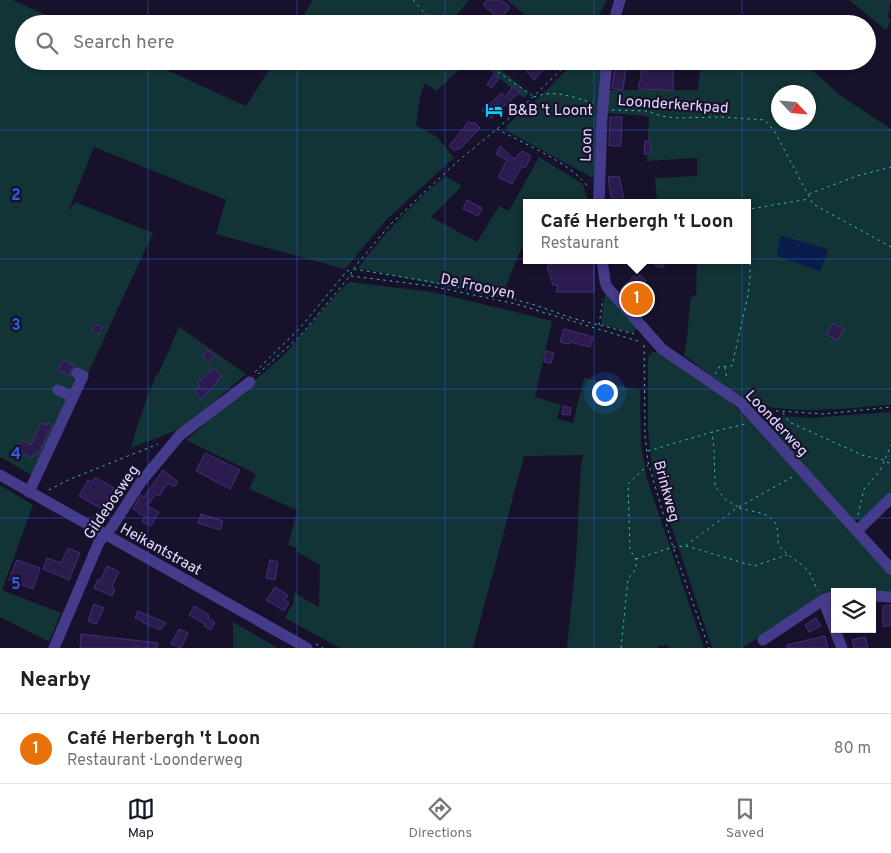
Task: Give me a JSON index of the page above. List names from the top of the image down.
{
  "streets": {
    "street": [
      "Loon",
      "Loonderweg",
      "Gildebosweg",
      "Heikantstraat"
    ],
    "path": ["Loonderkerkpad", "De Frooyen", "Brinkweg"]
  },
  "crossings": [
    ["Loonderkerkpad", "Loon"],
    ["De Frooyen", "Loonderweg"],
    ["De Frooyen", "Brinkweg"],
    ["Gildebosweg", "Heikantstraat"]
  ],
  "places": {
    "hotel": ["B&B 't Loont"]
  },
  "north": "bottom right",
  "page": {
    "search": "Search here",
    "popup": ["Café Herbergh 't Loon", "Restaurant"],
    "pins": "1",
    "heading": "Nearby",
    "list": [
      {
        "mark": "1",
        "name": "Café Herbergh 't Loon",
        "note": "Restaurant · Loonderweg",
        "value": "80 m"
      }
    ],
    "nav": ["Map", "Directions", "Saved"]
  },
  "grid": {
    "rows": [
      "2",
      "3",
      "4",
      "5"
    ]
  }
}
